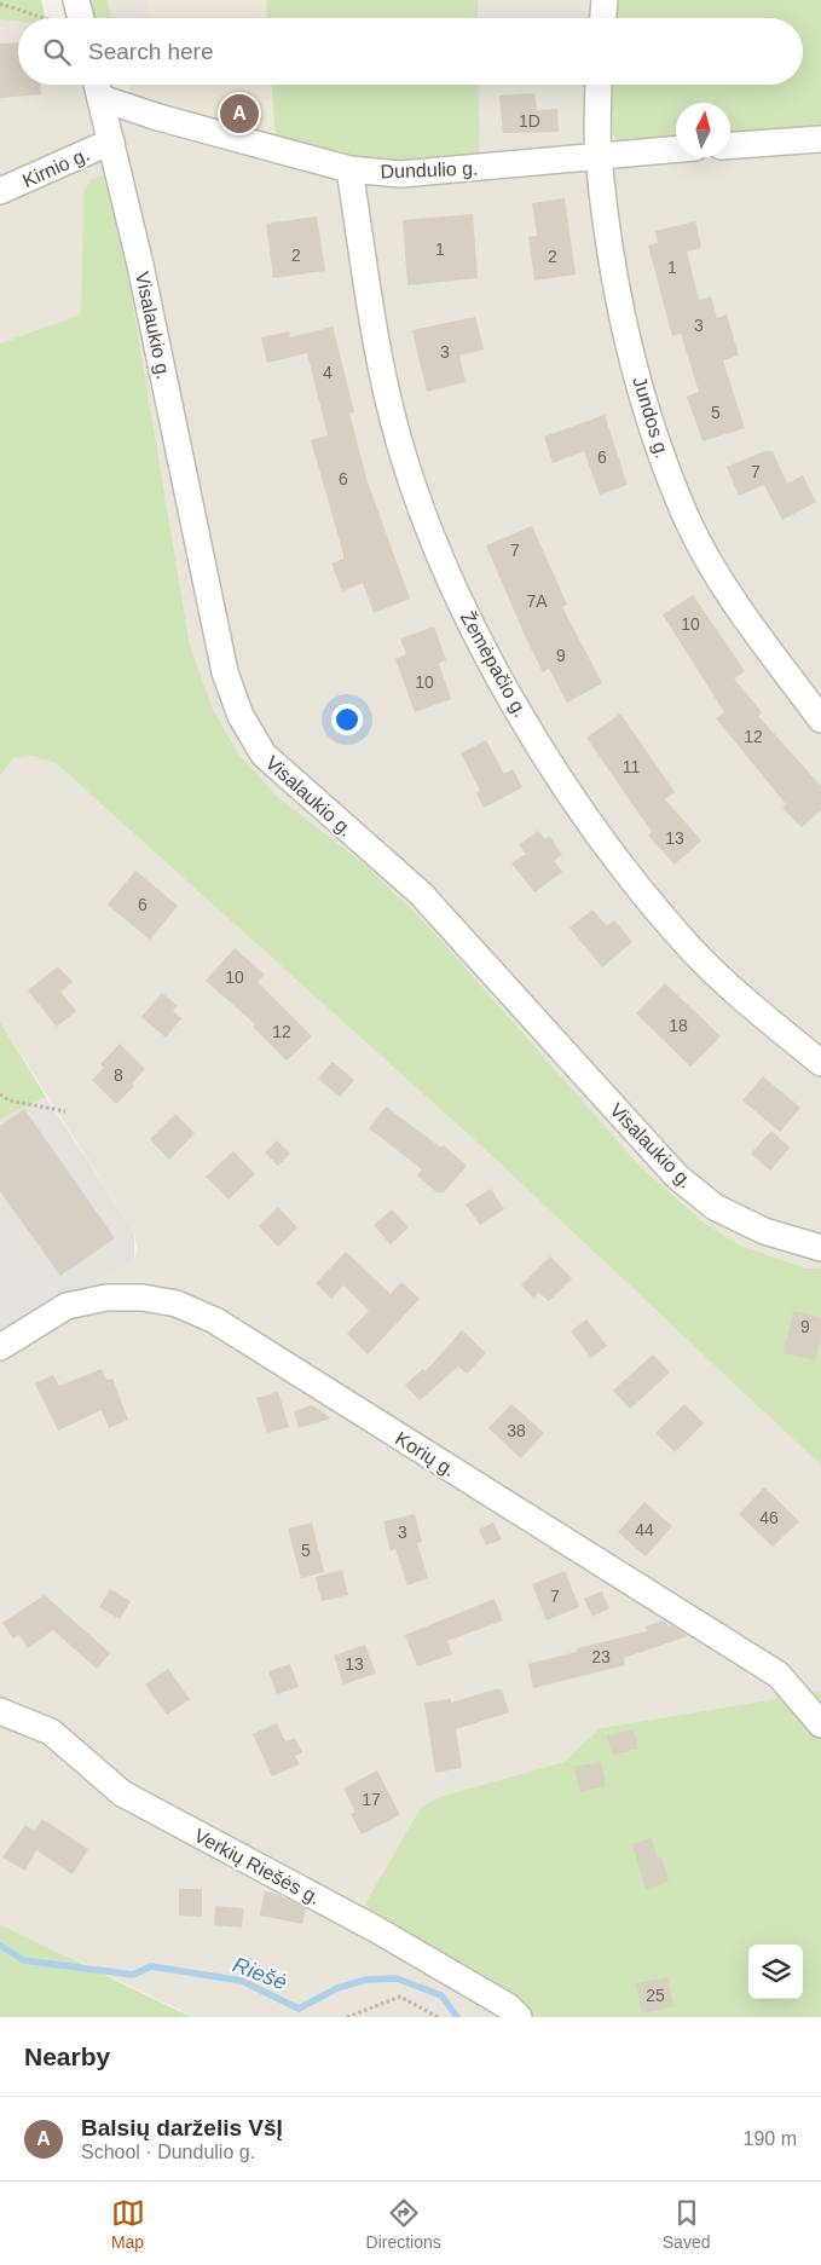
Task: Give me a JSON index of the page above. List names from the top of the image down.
{
  "streets": {
    "street": [
      "Kirnio g.",
      "Dundulio g.",
      "Visalaukio g.",
      "Jundos g.",
      "Žemėpačio g.",
      "Korių g.",
      "Verkių Riešės g."
    ]
  },
  "crossings": [
    ["Kirnio g.", "Visalaukio g."],
    ["Dundulio g.", "Visalaukio g."],
    ["Dundulio g.", "Jundos g."],
    ["Dundulio g.", "Žemėpačio g."]
  ],
  "water": ["Riešė"],
  "house_numbers": [
    "1D",
    "1",
    "2",
    "2",
    "1",
    "3",
    "3",
    "4",
    "5",
    "6",
    "7",
    "6",
    "7",
    "7A",
    "10",
    "9",
    "10",
    "12",
    "11",
    "13",
    "6",
    "10",
    "18",
    "12",
    "8",
    "9",
    "38",
    "46",
    "44",
    "3",
    "5",
    "7",
    "23",
    "13",
    "17",
    "25"
  ],
  "north": "top",
  "page": {
    "search": "Search here",
    "pins": "A",
    "heading": "Nearby",
    "list": [
      {
        "mark": "A",
        "name": "Balsių darželis VšĮ",
        "note": "School · Dundulio g.",
        "value": "190 m"
      }
    ],
    "nav": ["Map", "Directions", "Saved"]
  }
}
